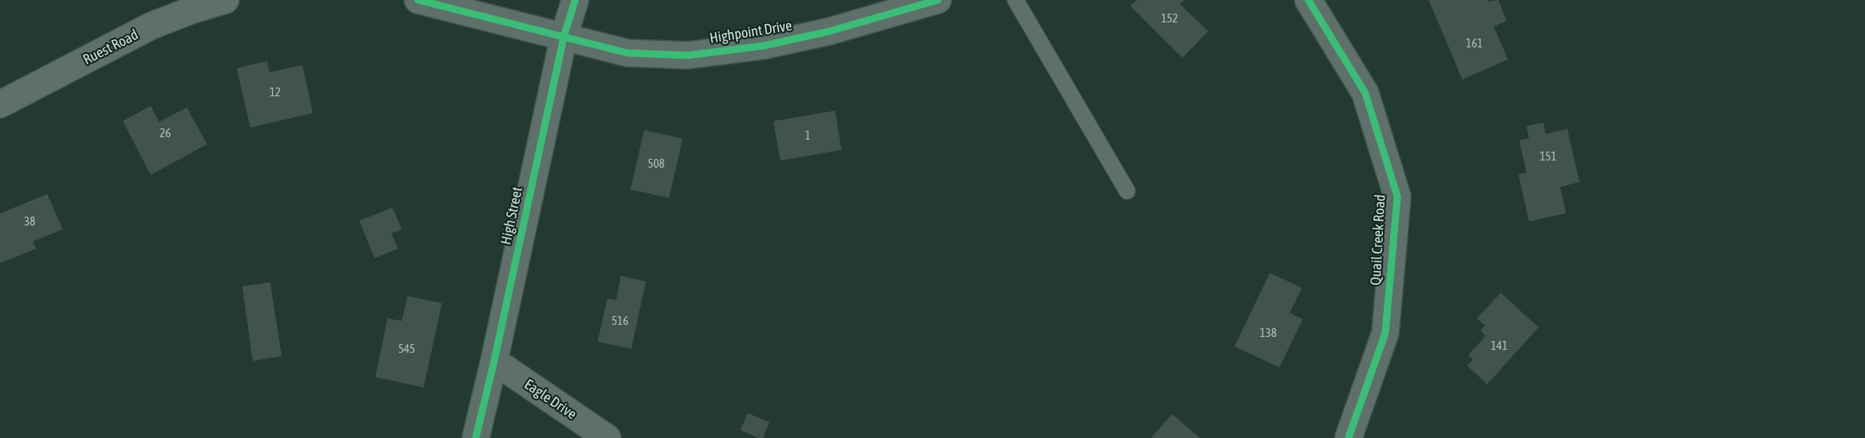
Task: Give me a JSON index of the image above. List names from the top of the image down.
{
  "streets": {
    "street": [
      "Highpoint Drive",
      "Ruest Road",
      "High Street",
      "Quail Creek Road",
      "Eagle Drive"
    ]
  },
  "crossings": [
    ["Highpoint Drive", "High Street"],
    ["High Street", "Eagle Drive"]
  ],
  "house_numbers": [
    "152",
    "161",
    "12",
    "26",
    "1",
    "151",
    "508",
    "38",
    "516",
    "138",
    "141",
    "545"
  ]
}
